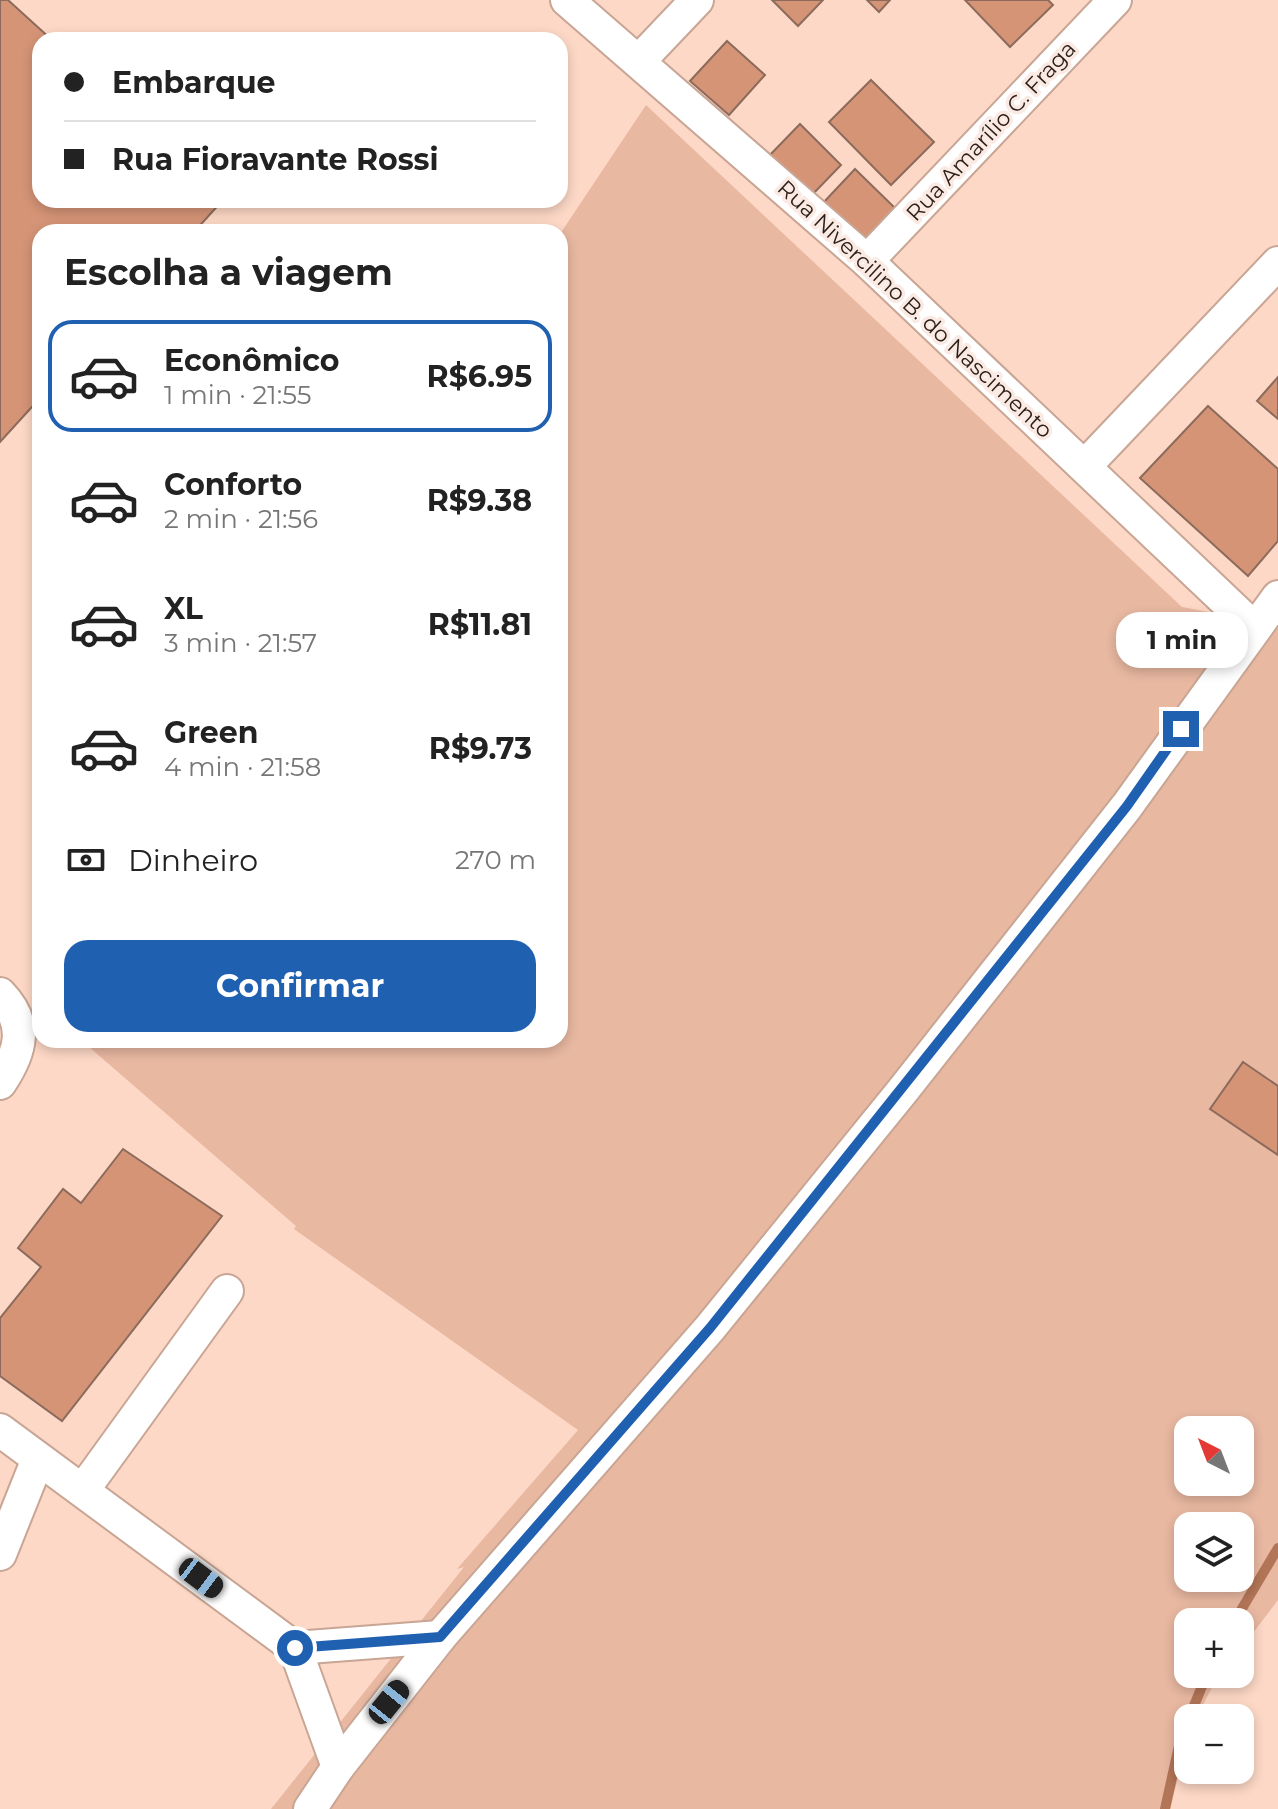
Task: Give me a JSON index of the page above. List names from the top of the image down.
{
  "streets": {
    "street": ["Rua Amarílio C. Fraga", "Rua Nivercilino B. do Nascimento"]
  },
  "crossings": [
    ["Rua Amarílio C. Fraga", "Rua Nivercilino B. do Nascimento"]
  ],
  "north": "top left",
  "page": {
    "banner": ["Embarque", "Rua Fioravante Rossi"],
    "heading": "Escolha a viagem",
    "list": [
      {
        "name": "Econômico",
        "note": "1 min · 21:55",
        "value": "R$6.95"
      },
      {
        "name": "Conforto",
        "note": "2 min · 21:56",
        "value": "R$9.38"
      },
      {
        "name": "XL",
        "note": "3 min · 21:57",
        "value": "R$11.81"
      },
      {
        "name": "Green",
        "note": "4 min · 21:58",
        "value": "R$9.73"
      }
    ],
    "bubble": "1 min",
    "pay": ["Dinheiro", "270 m"],
    "buttons": "Confirmar",
    "map_buttons": ["+", "−"]
  }
}
